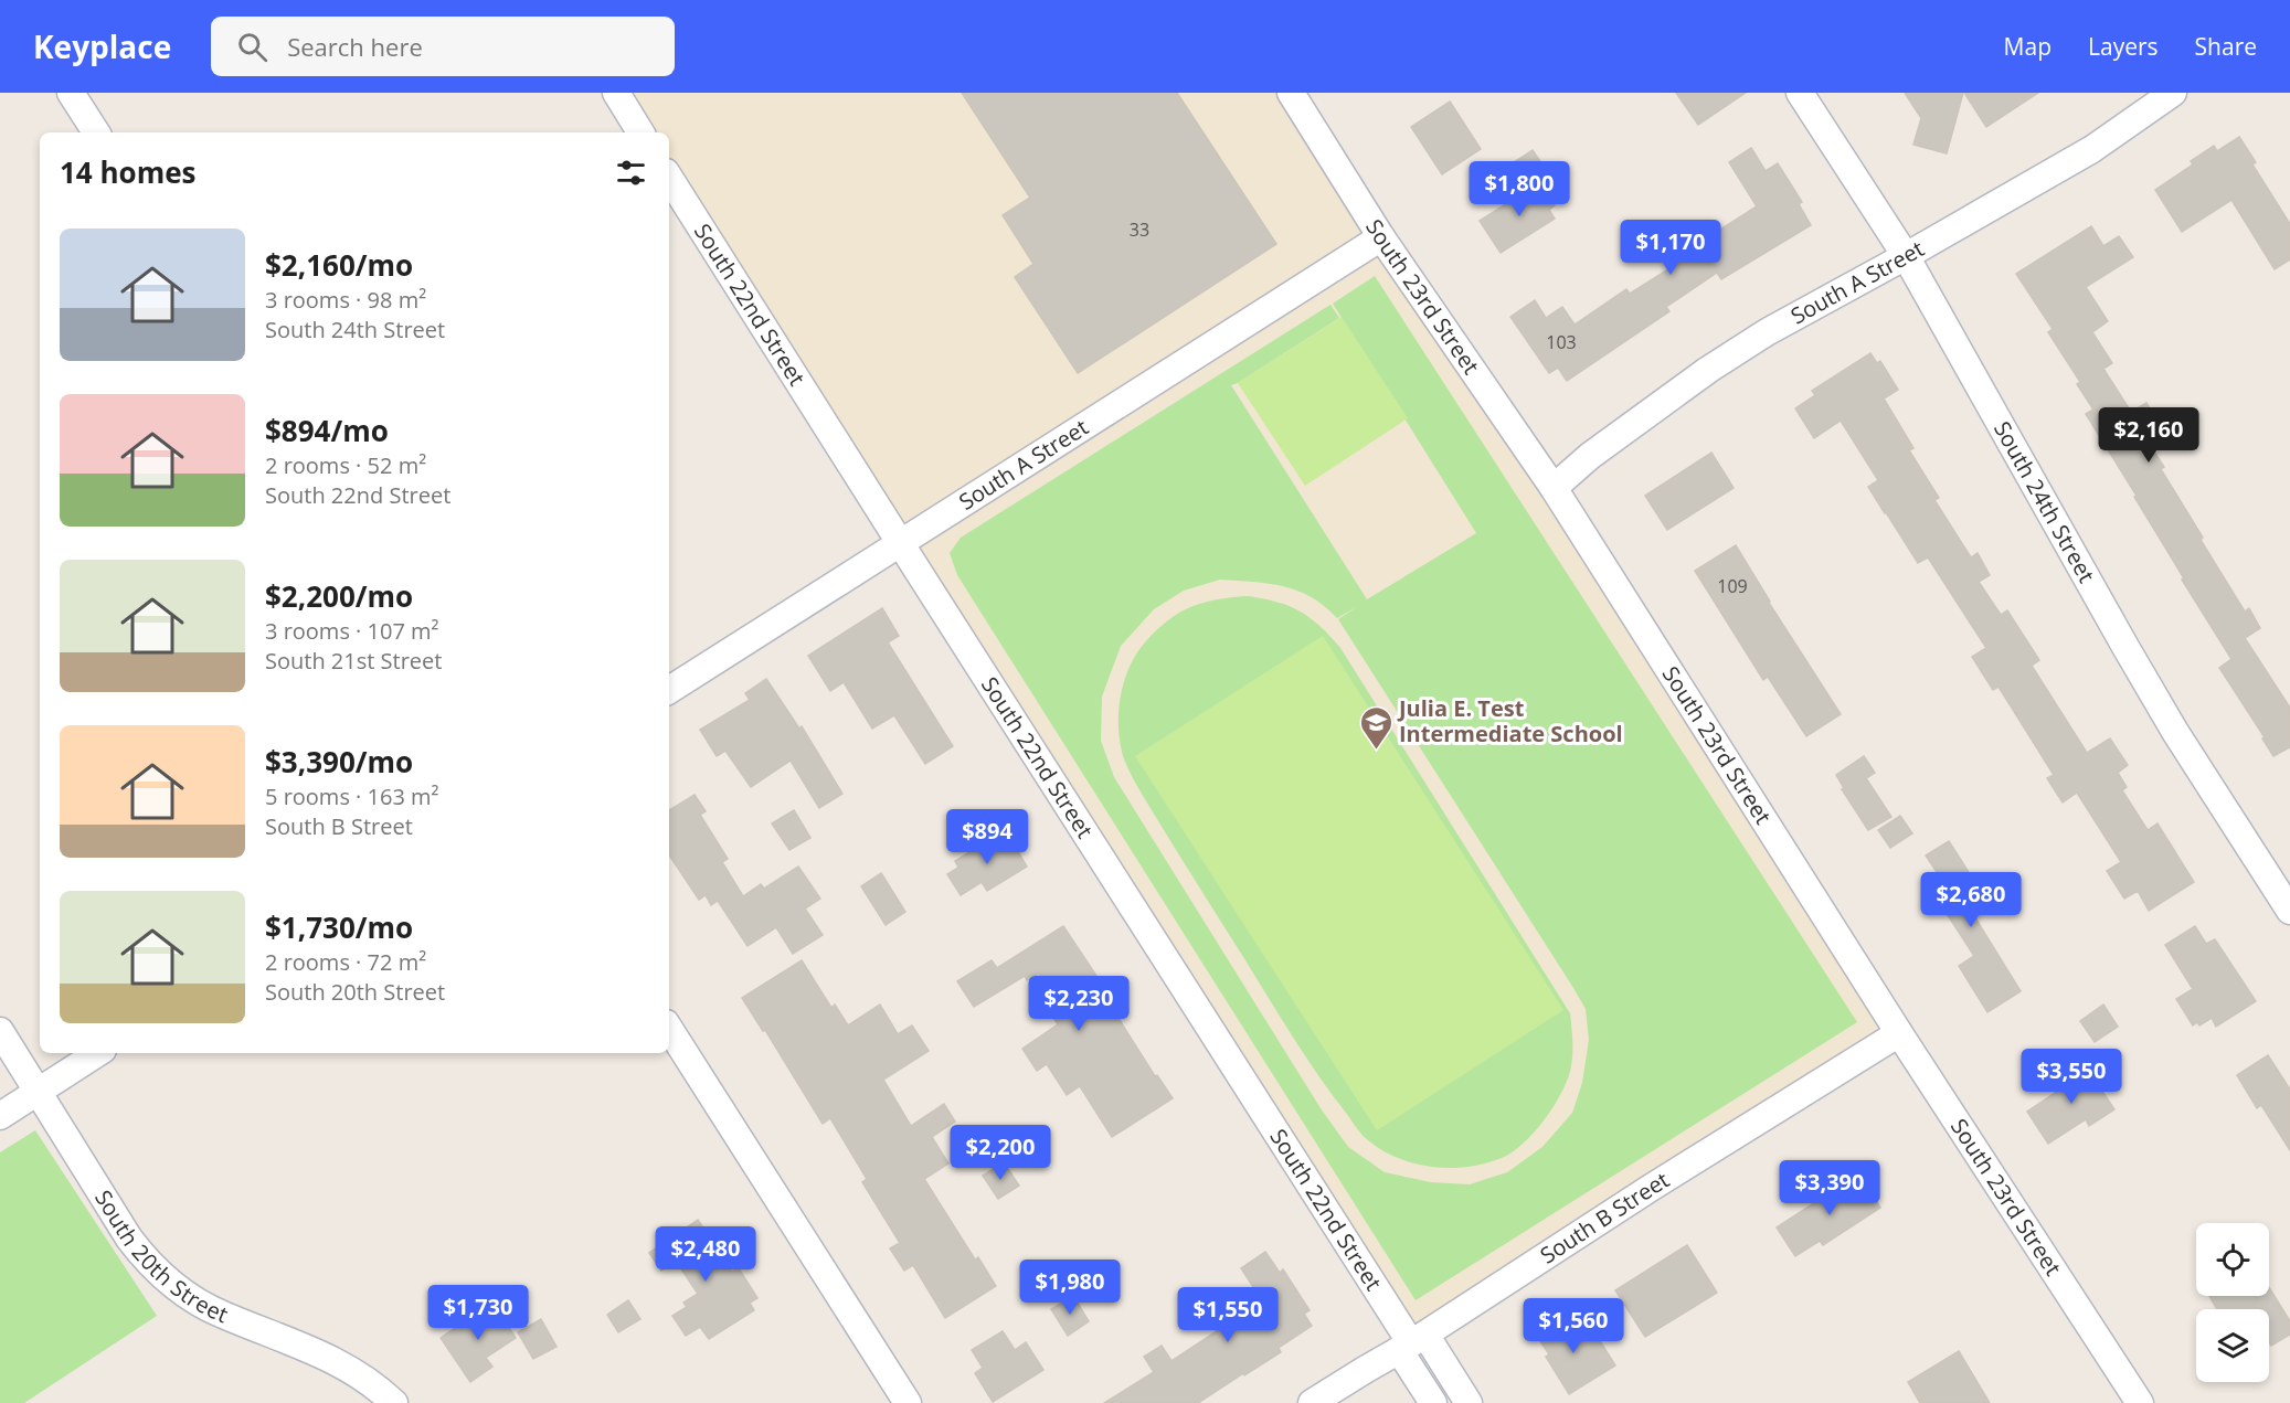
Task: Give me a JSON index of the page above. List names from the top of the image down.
{
  "streets": {
    "street": [
      "South A Street",
      "South 23rd Street",
      "South 22nd Street",
      "South 24th Street",
      "South B Street",
      "South 20th Street"
    ]
  },
  "crossings": [
    ["South A Street", "South 23rd Street"],
    ["South A Street", "South 22nd Street"],
    ["South A Street", "South 24th Street"],
    ["South 23rd Street", "South B Street"],
    ["South 22nd Street", "South B Street"]
  ],
  "places": {
    "school or university": ["Julia E. Test Intermediate School"]
  },
  "house_numbers": ["33", "103", "109"],
  "page": {
    "header": "Keyplace",
    "search": "Search here",
    "nav": ["Map", "Layers", "Share"],
    "heading": "14 homes",
    "price": [
      "$1,800",
      "$1,170",
      "$2,160",
      "$894",
      "$2,680",
      "$2,230",
      "$3,550",
      "$2,200",
      "$3,390",
      "$2,480",
      "$1,980",
      "$1,730",
      "$1,550",
      "$1,560"
    ],
    "list": [
      {
        "name": "$2,160/mo",
        "note": "3 rooms · 98 m² · South 24th Street"
      },
      {
        "name": "$894/mo",
        "note": "2 rooms · 52 m² · South 22nd Street"
      },
      {
        "name": "$2,200/mo",
        "note": "3 rooms · 107 m² · South 21st Street"
      },
      {
        "name": "$3,390/mo",
        "note": "5 rooms · 163 m² · South B Street"
      },
      {
        "name": "$1,730/mo",
        "note": "2 rooms · 72 m² · South 20th Street"
      }
    ]
  }
}
